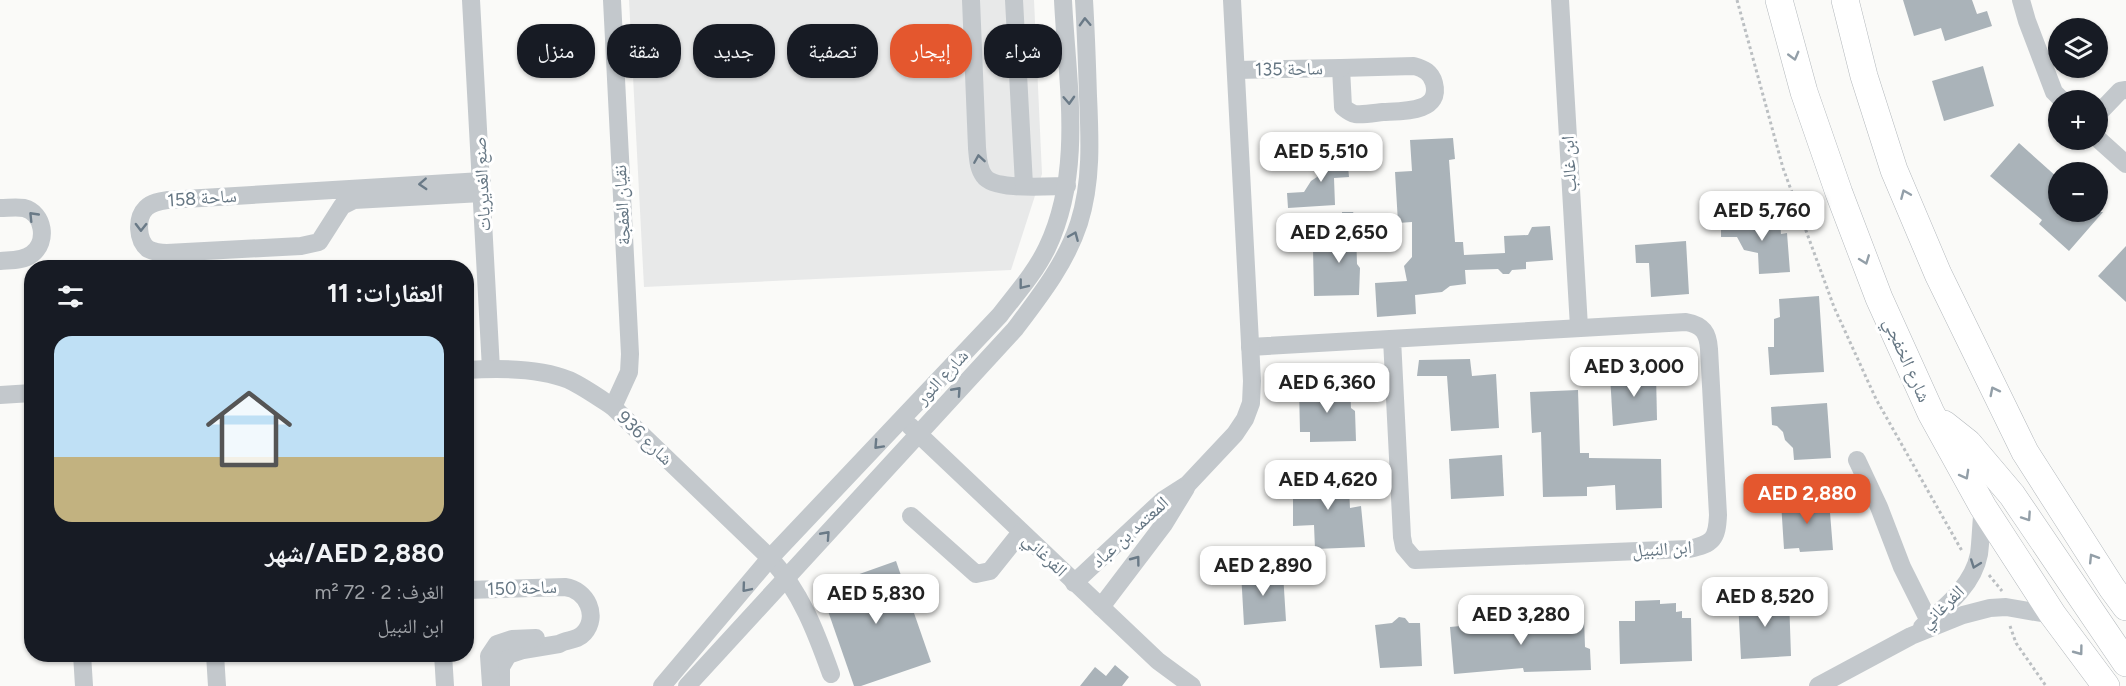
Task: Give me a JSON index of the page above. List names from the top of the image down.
{
  "streets": {
    "highway": ["شارع الخفجي"],
    "street": [
      "ساحة 135",
      "ابن غالب",
      "صنع الغديريات",
      "ساحة 158",
      "نقيان العفجة",
      "شارع النور",
      "شارع 936",
      "المعتمد بن عباد",
      "ابن النبيل",
      "الفرغاني",
      "ساحة 150"
    ]
  },
  "crossings": [
    ["ساحة 135", "المعتمد بن عباد"],
    ["ابن غالب", "ابن النبيل"],
    ["صنع الغديريات", "ساحة 158"],
    ["صنع الغديريات", "شارع 936"],
    ["نقيان العفجة", "شارع 936"],
    ["شارع الخفجي", "الفرغاني"],
    ["شارع النور", "شارع 936"],
    ["شارع النور", "الفرغاني"],
    ["المعتمد بن عباد", "ابن النبيل"],
    ["المعتمد بن عباد", "الفرغاني"]
  ],
  "page": {
    "map_buttons": ["+", "−"],
    "chip": [
      "شراء",
      "إيجار",
      "تصفية",
      "جديد",
      "شقة",
      "منزل"
    ],
    "price": [
      "AED 5,510",
      "AED 5,760",
      "AED 2,650",
      "AED 3,000",
      "AED 6,360",
      "AED 4,620",
      "AED 2,880",
      "AED 2,890",
      "AED 5,830",
      "AED 8,520",
      "AED 3,280"
    ],
    "heading": "العقارات: 11",
    "list": [
      {
        "name": "AED 2,880/شهر",
        "note": "الغرف: 2 · 72 m² · ابن النبيل"
      }
    ]
  }
}
